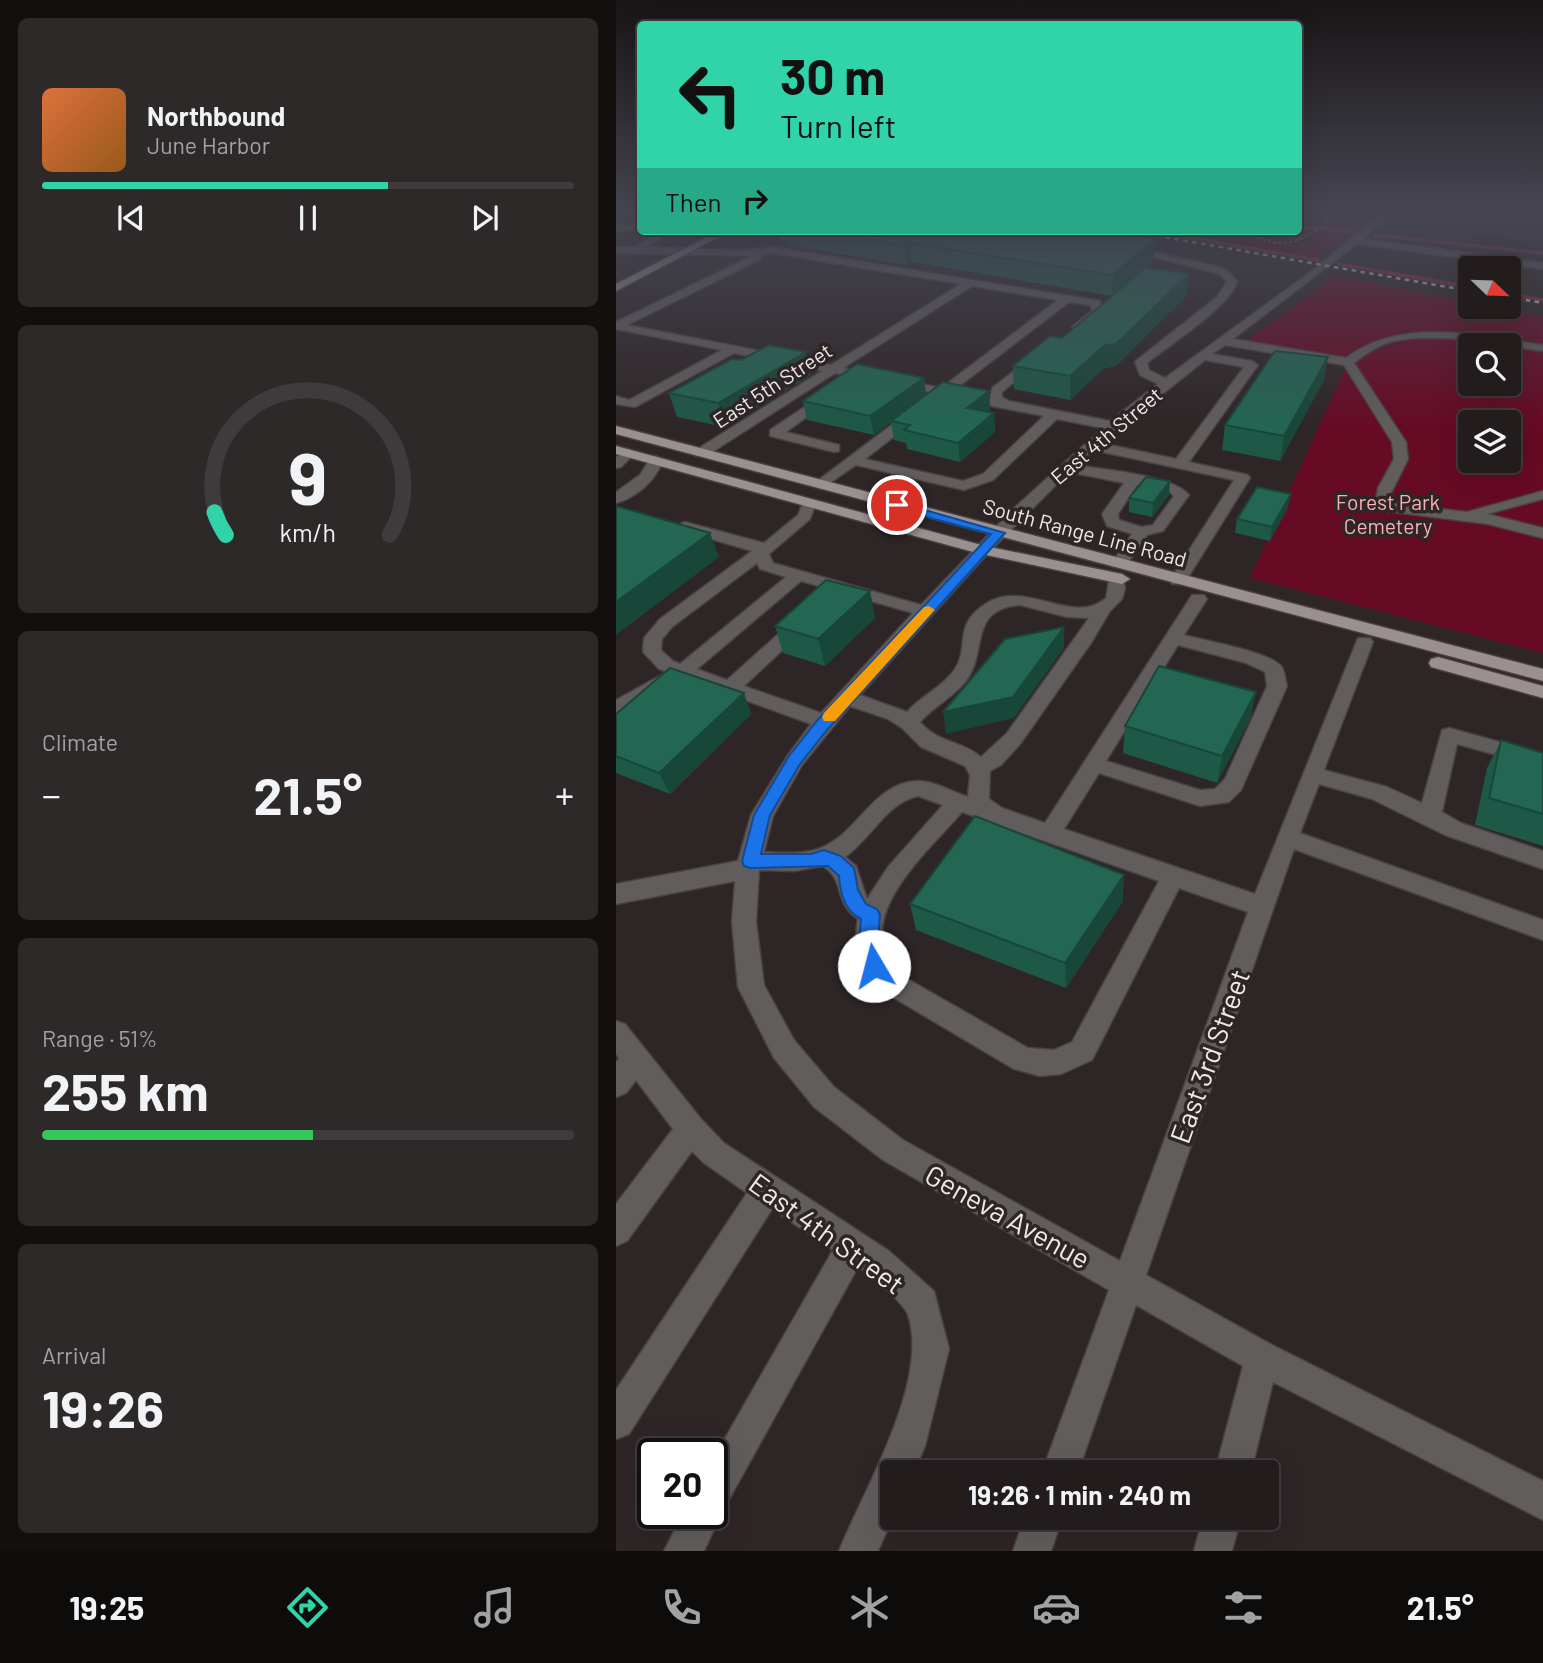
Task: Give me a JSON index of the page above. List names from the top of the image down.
{
  "streets": {
    "main road": ["South Range Line Road"],
    "street": [
      "East 5th Street",
      "East 4th Street",
      "East 3rd Street",
      "Geneva Avenue"
    ]
  },
  "crossings": [
    ["East 5th Street", "South Range Line Road"],
    ["East 4th Street", "South Range Line Road"],
    ["East 4th Street", "Geneva Avenue"],
    ["South Range Line Road", "East 3rd Street"],
    ["East 3rd Street", "Geneva Avenue"]
  ],
  "parks": ["Forest Park Cemetery"],
  "north": "bottom right",
  "page": {
    "turn": ["30 m", "Turn left"],
    "song": ["Northbound", "June Harbor"],
    "then": "Then",
    "tile": [
      "Climate",
      ["Range · 51%", "255 km"],
      ["Arrival", "19:26"]
    ],
    "heat": ["−", "21.5°", "+"],
    "limit": "20",
    "trip": "19:26 · 1 min · 240 m",
    "tabs": ["19:25", "21.5°"],
    "gauge": ["9", "km/h"]
  }
}
